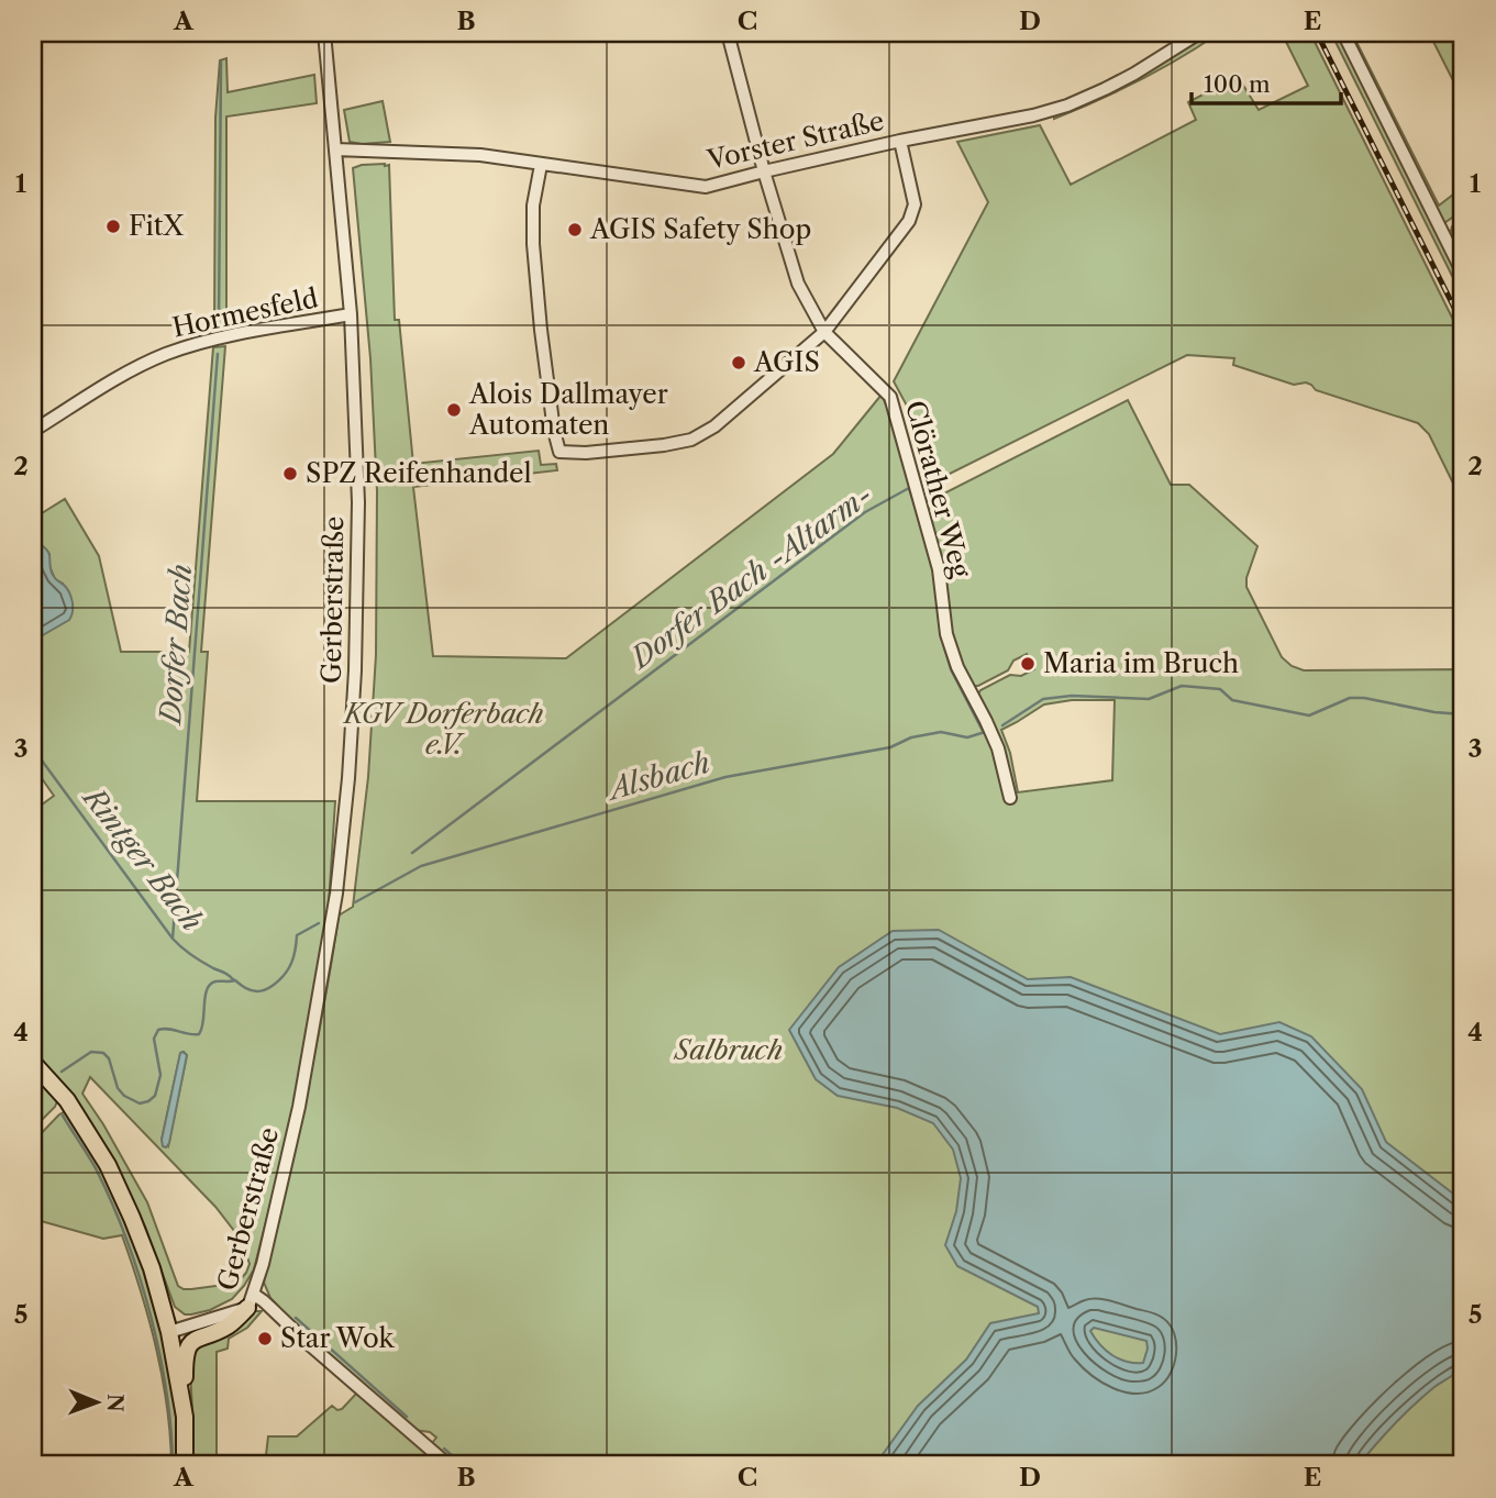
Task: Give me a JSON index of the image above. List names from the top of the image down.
{
  "streets": {
    "street": [
      "Vorster Straße",
      "Hormesfeld",
      "Clörather Weg",
      "Gerberstraße"
    ]
  },
  "crossings": [
    ["Vorster Straße", "Clörather Weg"],
    ["Vorster Straße", "Gerberstraße"],
    ["Hormesfeld", "Gerberstraße"]
  ],
  "water": [
    "Dorfer Bach -Altarm-",
    "Dorfer Bach",
    "Alsbach",
    "Rintger Bach"
  ],
  "parks": ["KGV Dorferbach e.V.", "Salbruch"],
  "places": [
    "FitX",
    "AGIS Safety Shop",
    "AGIS",
    "Alois Dallmayer Automaten",
    "SPZ Reifenhandel",
    "Maria im Bruch",
    "Star Wok"
  ],
  "scale_bar": "100 m",
  "north": "right",
  "grid": {
    "columns": [
      "A",
      "B",
      "C",
      "D",
      "E"
    ],
    "rows": [
      "1",
      "2",
      "3",
      "4",
      "5"
    ]
  }
}
